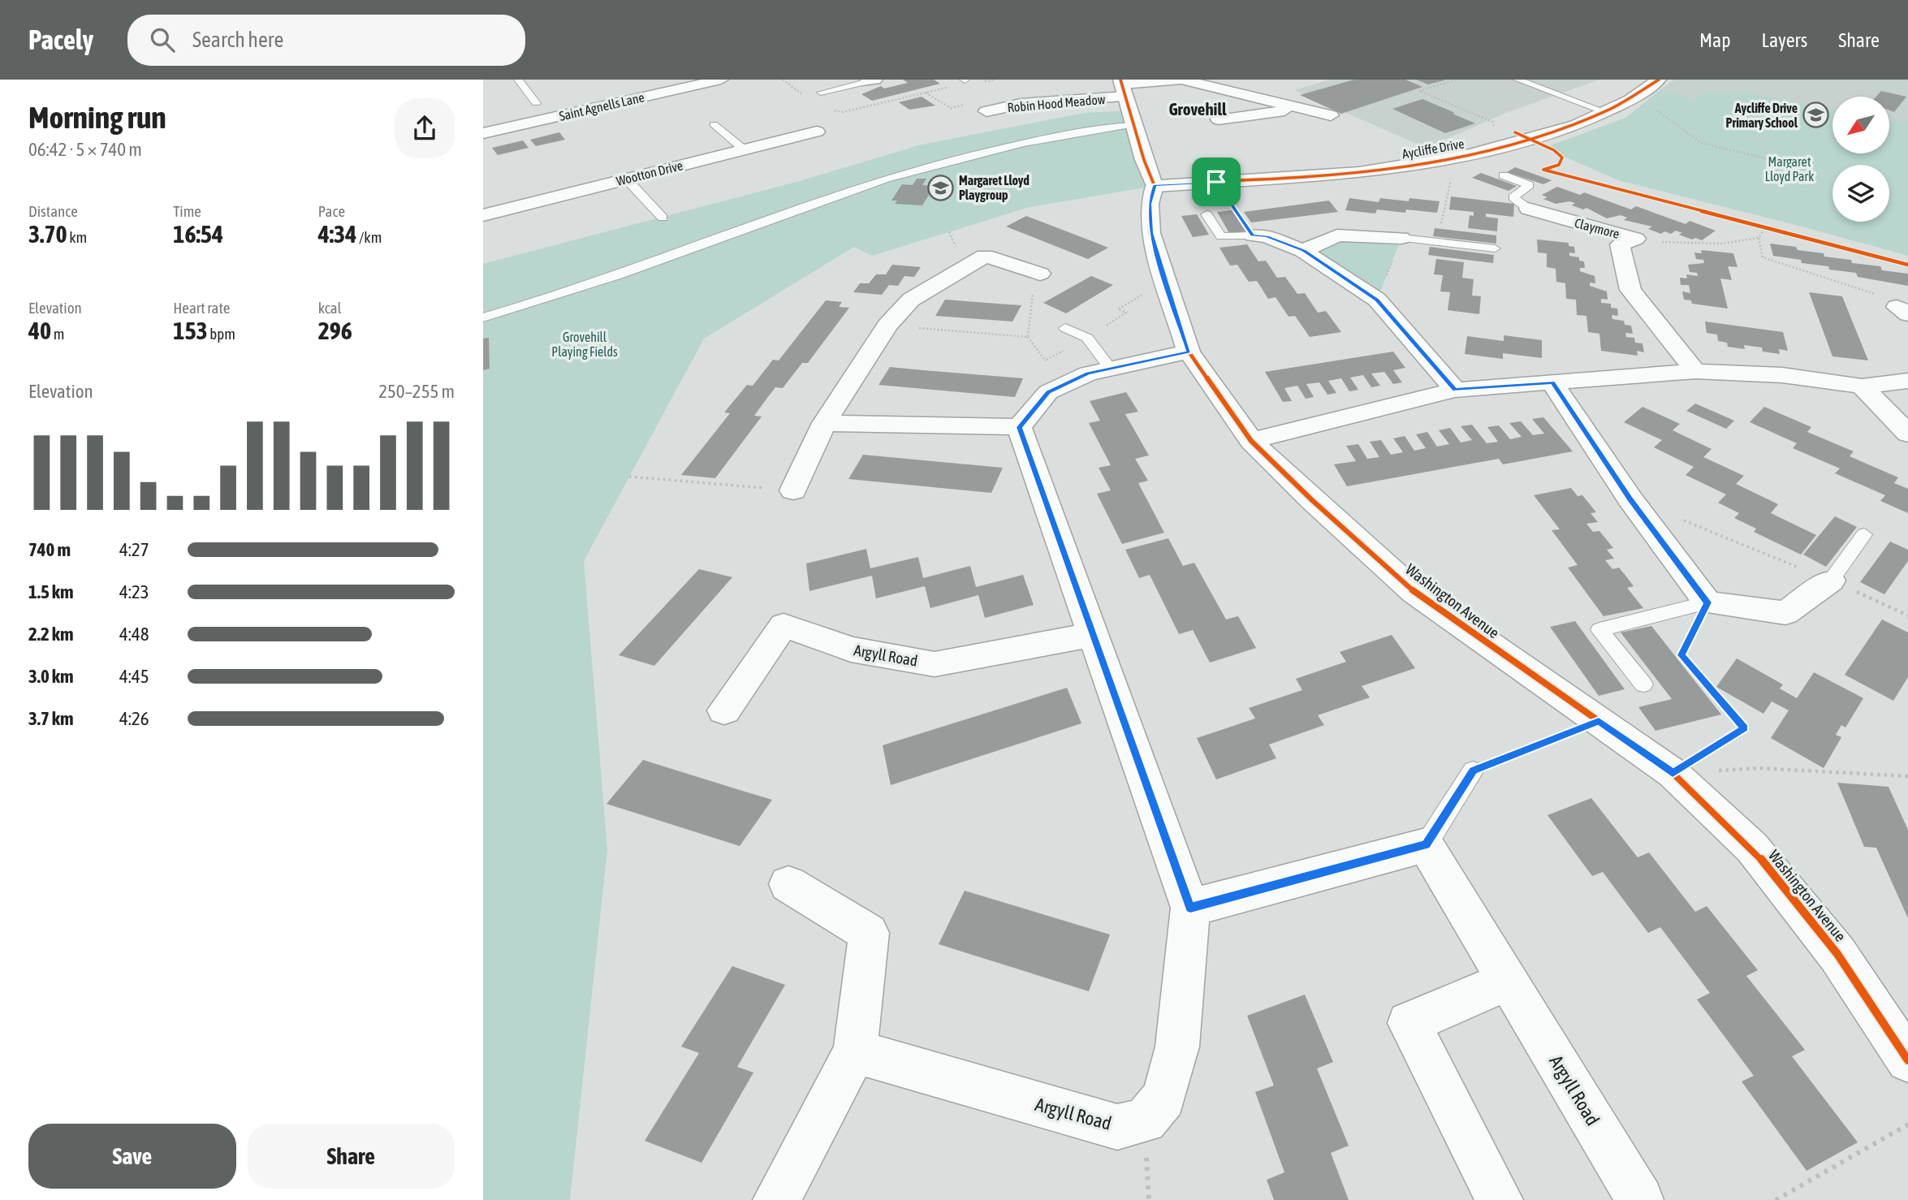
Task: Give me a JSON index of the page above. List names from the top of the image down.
{
  "streets": {
    "street": [
      "Robin Hood Meadow",
      "Saint Agnells Lane",
      "Aycliffe Drive",
      "Wootton Drive",
      "Claymore",
      "Washington Avenue",
      "Argyll Road"
    ]
  },
  "crossings": [
    ["Aycliffe Drive", "Washington Avenue"]
  ],
  "districts": ["Grovehill"],
  "parks": ["Margaret Lloyd Park", "Grovehill Playing Fields"],
  "places": {
    "school or university": ["Aycliffe Drive Primary School", "Margaret Lloyd Playgroup"]
  },
  "north": "bottom left",
  "page": {
    "header": "Pacely",
    "search": "Search here",
    "nav": ["Map", "Layers", "Share"],
    "heading": ["Morning run", "06:42 · 5 × 740 m"],
    "stats": [
      ["Distance", "3.70 km"],
      ["Time", "16:54"],
      ["Pace", "4:34 /km"],
      ["Elevation", "40 m"],
      ["Heart rate", "153 bpm"],
      ["kcal", "296"]
    ],
    "chart": ["Elevation", "250–255 m"],
    "list": [
      {
        "name": "740 m",
        "note": "4:27"
      },
      {
        "name": "1.5 km",
        "note": "4:23"
      },
      {
        "name": "2.2 km",
        "note": "4:48"
      },
      {
        "name": "3.0 km",
        "note": "4:45"
      },
      {
        "name": "3.7 km",
        "note": "4:26"
      }
    ],
    "buttons": ["Save", "Share"]
  }
}
